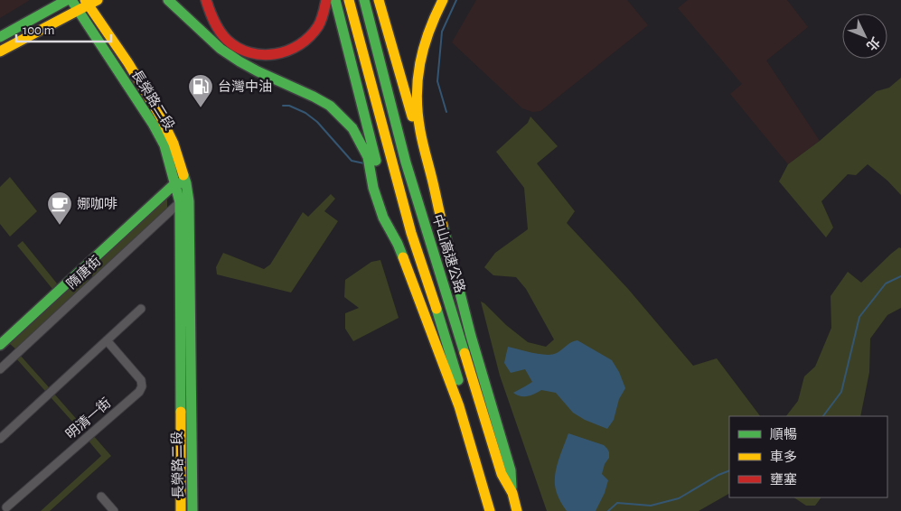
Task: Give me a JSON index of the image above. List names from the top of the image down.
{
  "streets": {
    "main road": ["長榮路二段", "中山高速公路", "隋唐街"],
    "street": ["明清一街"]
  },
  "crossings": [
    ["長榮路二段", "隋唐街"]
  ],
  "places": {
    "fuel station": ["台灣中油"],
    "cafe": ["娜咖啡"]
  },
  "legend": ["順暢", "車多", "壅塞"],
  "scale_bar": "100 m",
  "north": "bottom right"
}
